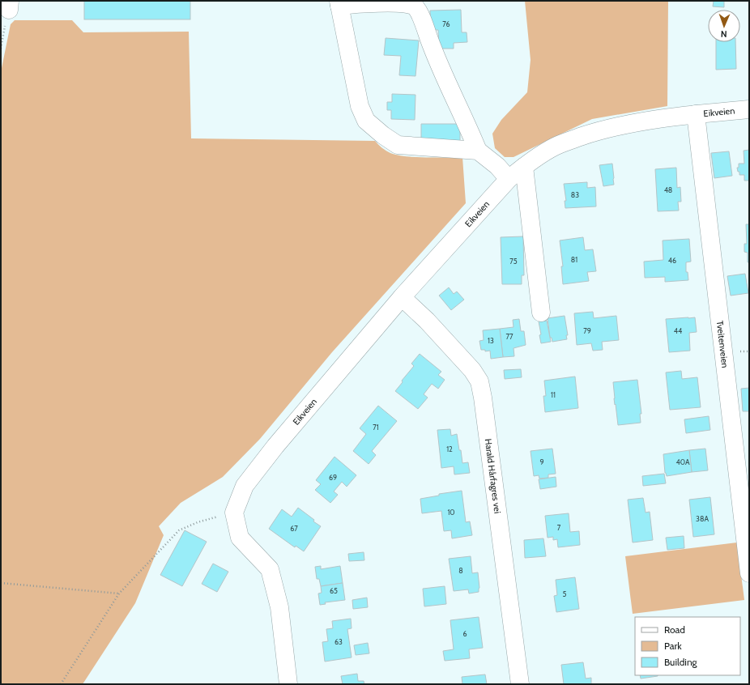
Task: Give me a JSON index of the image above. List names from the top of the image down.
{
  "streets": {
    "street": ["Eikveien", "Tveitenveien", "Harald Hårfagres vei"]
  },
  "crossings": [
    ["Eikveien", "Tveitenveien"],
    ["Eikveien", "Harald Hårfagres vei"]
  ],
  "house_numbers": [
    "76",
    "48",
    "83",
    "81",
    "46",
    "75",
    "79",
    "44",
    "77",
    "13",
    "11",
    "71",
    "12",
    "9",
    "40A",
    "69",
    "10",
    "38A",
    "7",
    "67",
    "8",
    "65",
    "5",
    "6",
    "63"
  ],
  "legend": ["Road", "Park", "Building"],
  "north": "bottom"
}
